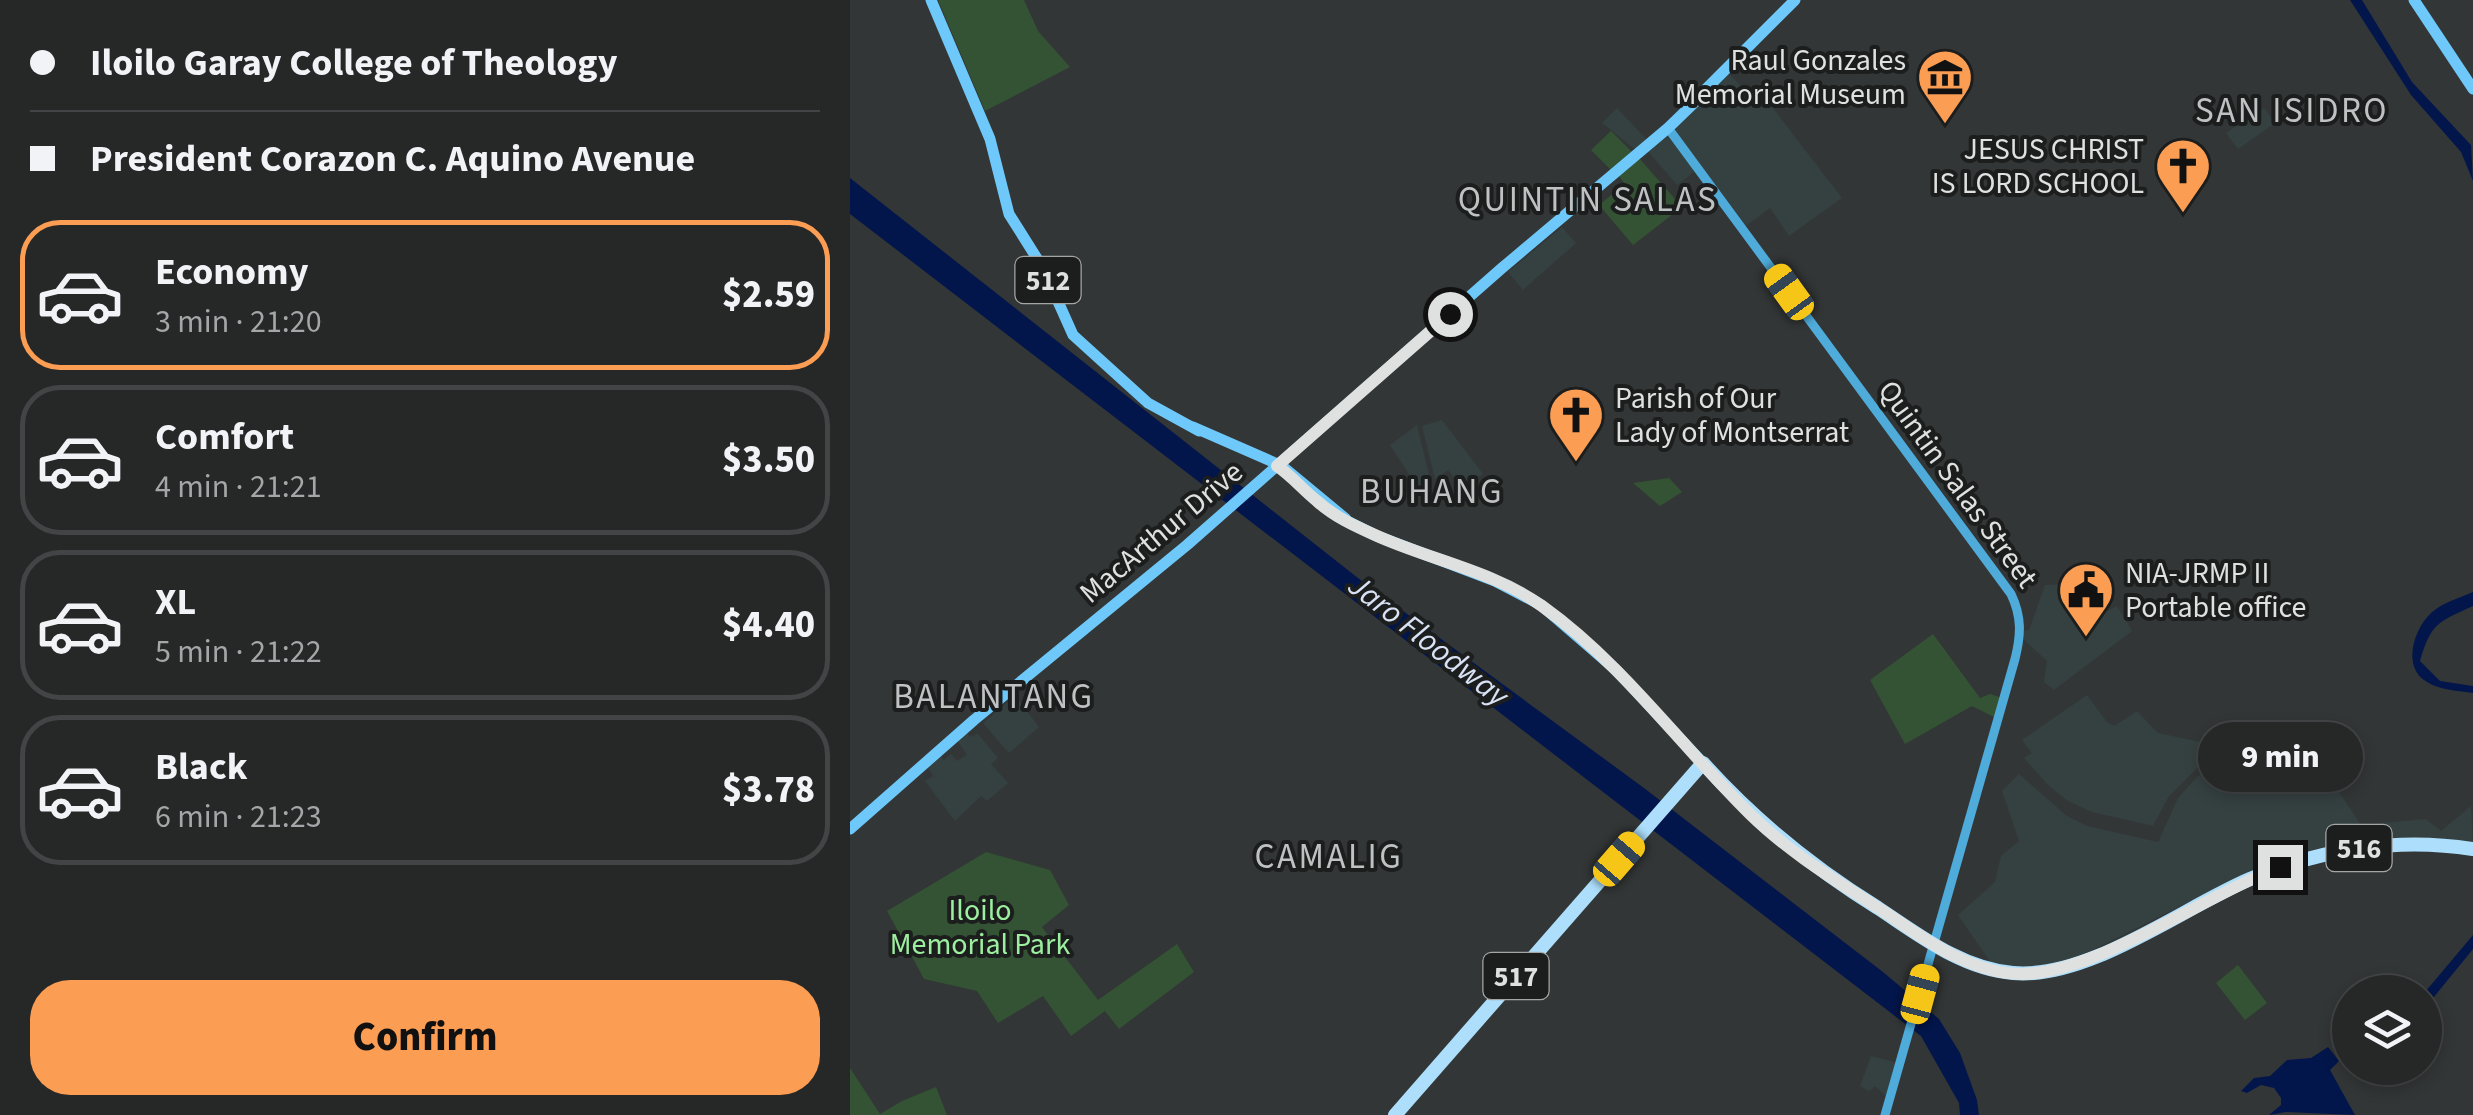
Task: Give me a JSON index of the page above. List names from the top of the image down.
{
  "streets": {
    "highway": ["516", "517"],
    "main road": ["512", "Quintin Salas Street", "MacArthur Drive"]
  },
  "crossings": [
    ["512", "MacArthur Drive"],
    ["512", "516"],
    ["Quintin Salas Street", "MacArthur Drive"],
    ["Quintin Salas Street", "516"],
    ["MacArthur Drive", "516"],
    ["516", "517"]
  ],
  "districts": [
    "SAN ISIDRO",
    "QUINTIN SALAS",
    "BUHANG",
    "BALANTANG",
    "CAMALIG"
  ],
  "water": ["Jaro Floodway"],
  "parks": ["Iloilo Memorial Park"],
  "places": {
    "museum": ["Raul Gonzales Memorial Museum"],
    "church": ["JESUS CHRIST IS LORD SCHOOL", "Parish of Our Lady of Montserrat"],
    "public building": ["NIA-JRMP II Portable office"]
  },
  "page": {
    "banner": ["Iloilo Garay College of Theology", "President Corazon C. Aquino Avenue"],
    "list": [
      {
        "name": "Economy",
        "note": "3 min · 21:20",
        "value": "$2.59"
      },
      {
        "name": "Comfort",
        "note": "4 min · 21:21",
        "value": "$3.50"
      },
      {
        "name": "XL",
        "note": "5 min · 21:22",
        "value": "$4.40"
      },
      {
        "name": "Black",
        "note": "6 min · 21:23",
        "value": "$3.78"
      }
    ],
    "bubble": "9 min",
    "buttons": "Confirm"
  }
}
